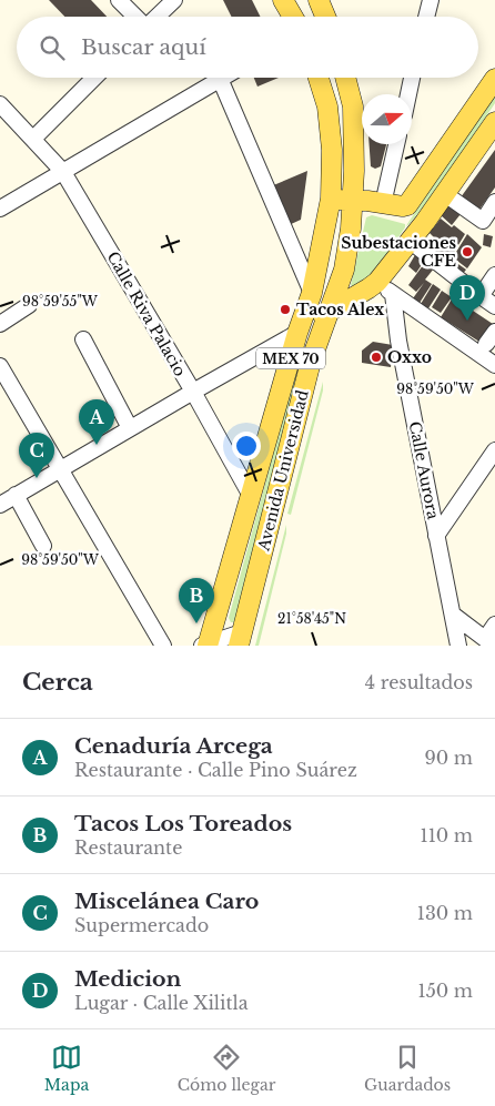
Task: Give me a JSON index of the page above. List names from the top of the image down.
{
  "streets": {
    "main road": ["MEX 70", "Avenida Universidad"],
    "street": ["Calle Riva Palacio", "Calle Aurora"]
  },
  "crossings": [
    ["Calle Riva Palacio", "Avenida Universidad"]
  ],
  "places": ["Subestaciones CFE", "Tacos Alex", "Oxxo"],
  "north": "right",
  "page": {
    "search": "Buscar aquí",
    "pins": [
      "D",
      "A",
      "C",
      "B"
    ],
    "heading": ["Cerca", "4 resultados"],
    "list": [
      {
        "mark": "A",
        "name": "Cenaduría Arcega",
        "note": "Restaurante · Calle Pino Suárez",
        "value": "90 m"
      },
      {
        "mark": "B",
        "name": "Tacos Los Toreados",
        "note": "Restaurante",
        "value": "110 m"
      },
      {
        "mark": "C",
        "name": "Miscelánea Caro",
        "note": "Supermercado",
        "value": "130 m"
      },
      {
        "mark": "D",
        "name": "Medicion",
        "note": "Lugar · Calle Xilitla",
        "value": "150 m"
      }
    ],
    "nav": ["Mapa", "Cómo llegar", "Guardados"]
  },
  "coordinates": ["98°59'55\"W", "98°59'50\"W", "21°58'45\"N"]
}
